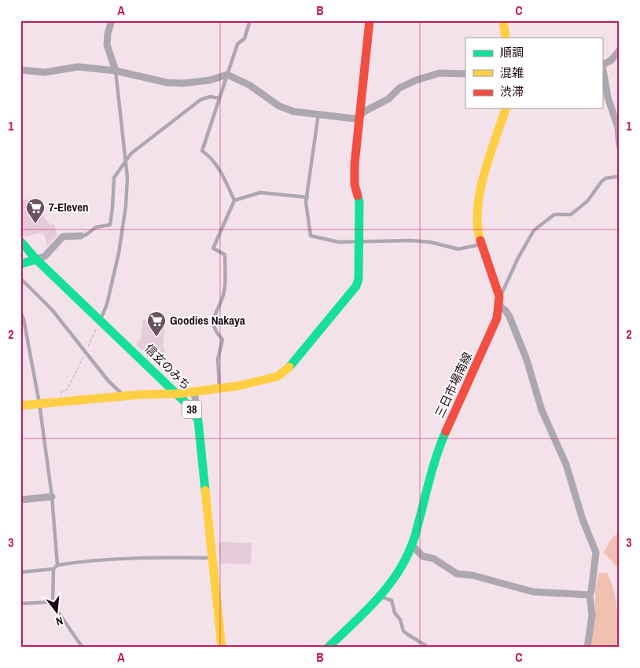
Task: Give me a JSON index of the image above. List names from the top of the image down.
{
  "streets": {
    "main road": ["信玄のみち", "三日市場南線", "38"]
  },
  "places": {
    "supermarket": ["7-Eleven", "Goodies Nakaya"]
  },
  "legend": ["順調", "混雑", "渋滞"],
  "north": "bottom",
  "grid": {
    "columns": ["A", "B", "C"],
    "rows": ["1", "2", "3"]
  }
}
